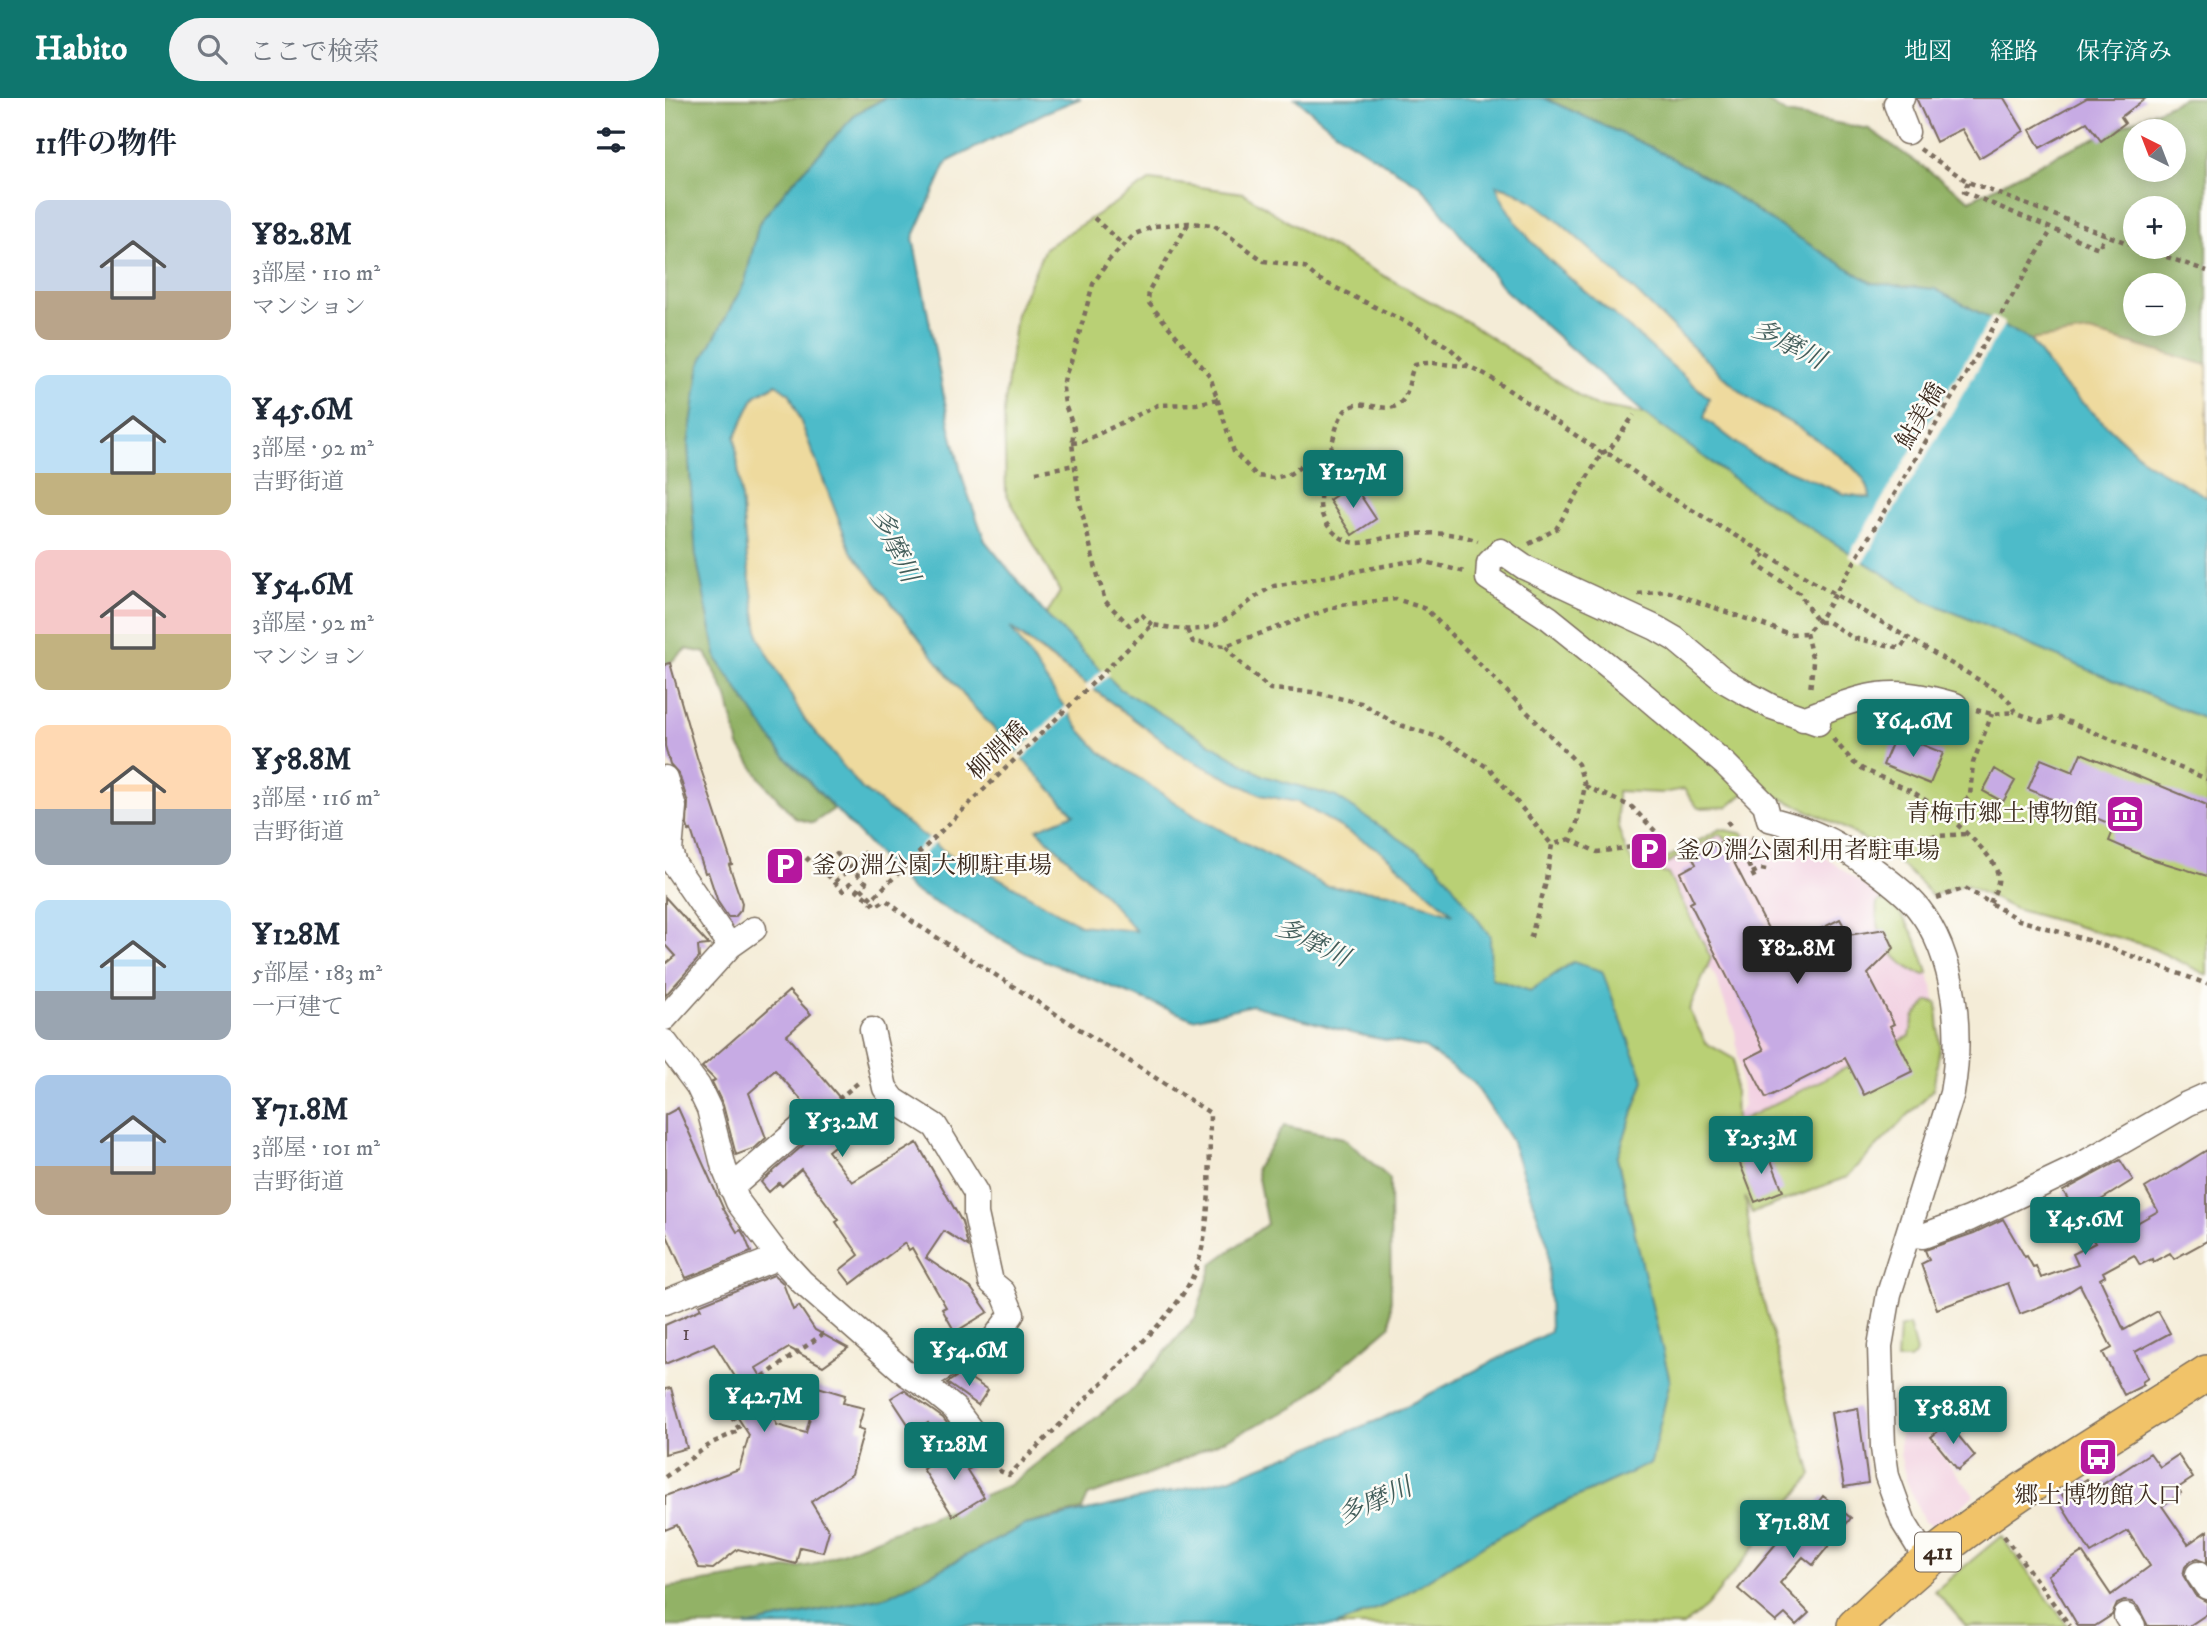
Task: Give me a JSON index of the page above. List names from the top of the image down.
{
  "streets": {
    "highway": ["411"],
    "path": ["鮎美橋", "柳淵橋"]
  },
  "water": ["多摩川"],
  "places": {
    "museum": ["青梅市郷土博物館"],
    "parking": ["釜の淵公園利用者駐車場", "釜の淵公園大柳駐車場"],
    "bus stop": ["郷土博物館入口"]
  },
  "house_numbers": ["1"],
  "north": "top left",
  "page": {
    "header": "Habito",
    "search": "ここで検索",
    "nav": ["地図", "経路", "保存済み"],
    "heading": "11件の物件",
    "map_buttons": ["+", "−"],
    "list": [
      {
        "name": "¥82.8M",
        "note": "3部屋 · 110 m² · マンション"
      },
      {
        "name": "¥45.6M",
        "note": "3部屋 · 92 m² · 吉野街道"
      },
      {
        "name": "¥54.6M",
        "note": "3部屋 · 92 m² · マンション"
      },
      {
        "name": "¥58.8M",
        "note": "3部屋 · 116 m² · 吉野街道"
      },
      {
        "name": "¥128M",
        "note": "5部屋 · 183 m² · 一戸建て"
      },
      {
        "name": "¥71.8M",
        "note": "3部屋 · 101 m² · 吉野街道"
      }
    ],
    "price": [
      "¥127M",
      "¥64.6M",
      "¥82.8M",
      "¥53.2M",
      "¥25.3M",
      "¥45.6M",
      "¥54.6M",
      "¥42.7M",
      "¥58.8M",
      "¥128M",
      "¥71.8M"
    ]
  }
}
